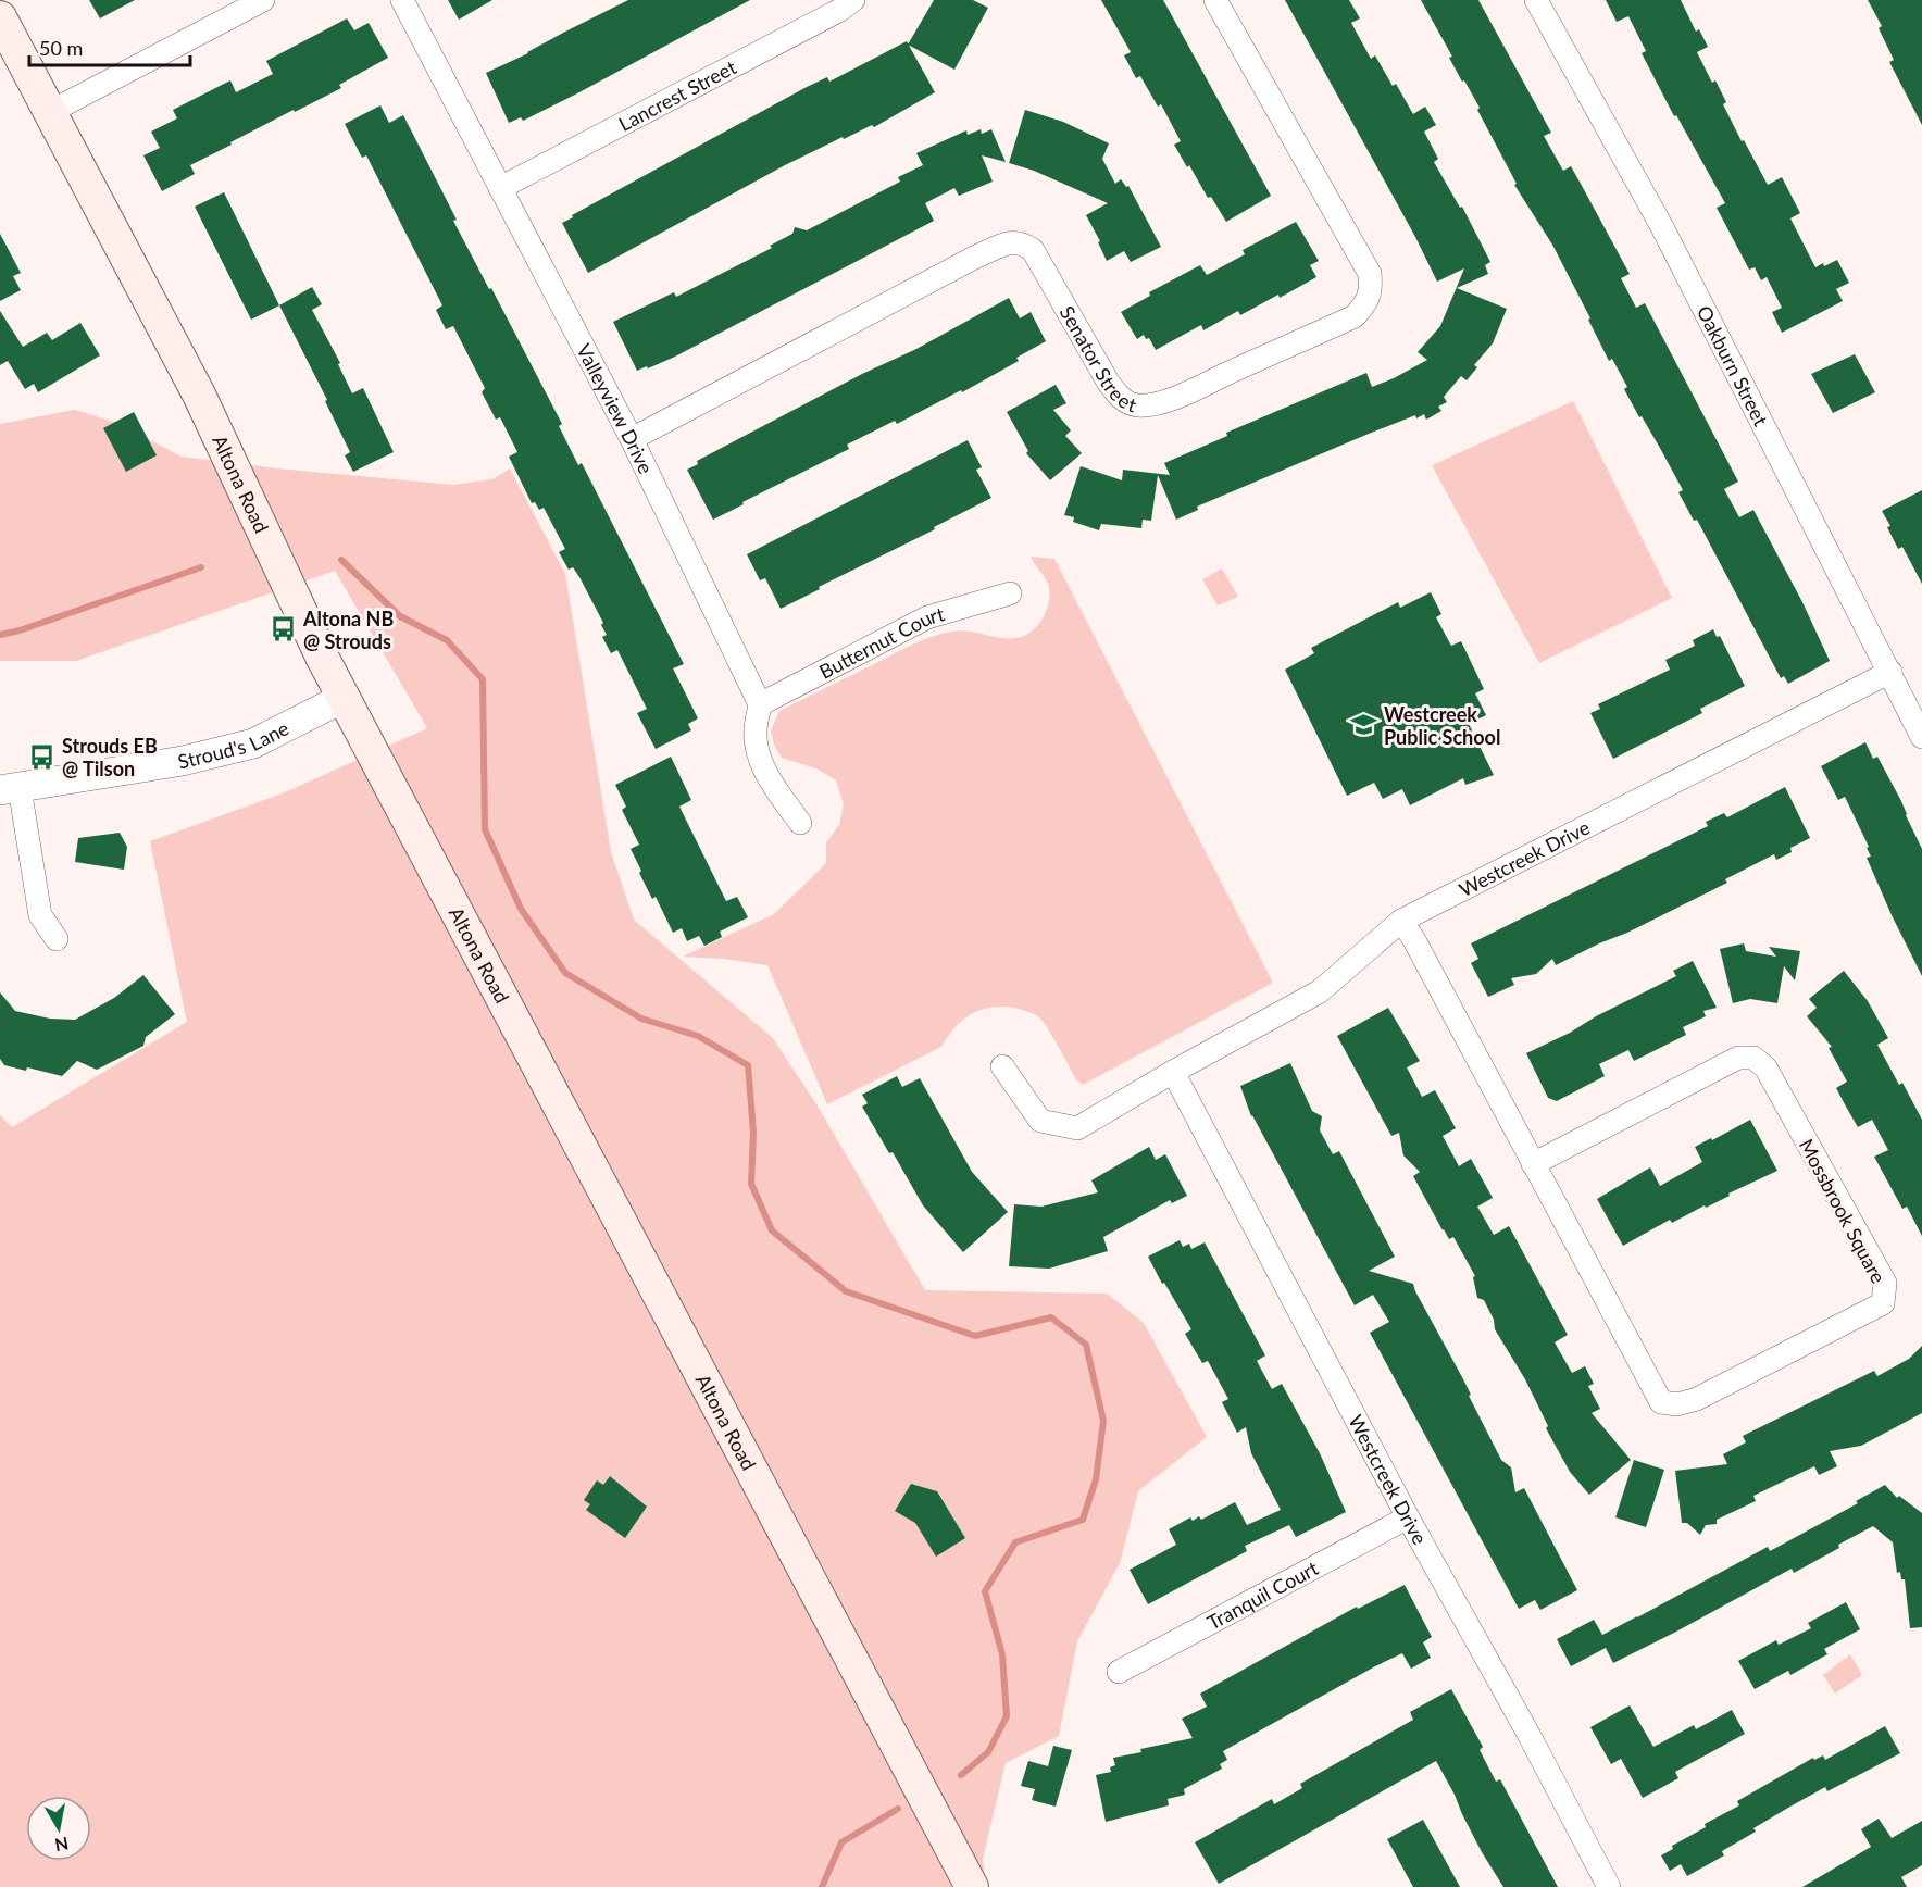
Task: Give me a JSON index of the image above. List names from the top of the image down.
{
  "streets": {
    "main road": ["Altona Road"],
    "street": [
      "Lancrest Street",
      "Senator Street",
      "Oakburn Street",
      "Valleyview Drive",
      "Butternut Court",
      "Stroud's Lane",
      "Westcreek Drive",
      "Mossbrook Square",
      "Tranquil Court"
    ]
  },
  "crossings": [
    ["Lancrest Street", "Valleyview Drive"],
    ["Senator Street", "Valleyview Drive"],
    ["Oakburn Street", "Westcreek Drive"],
    ["Valleyview Drive", "Butternut Court"],
    ["Altona Road", "Stroud's Lane"],
    ["Westcreek Drive", "Mossbrook Square"],
    ["Westcreek Drive", "Tranquil Court"]
  ],
  "places": {
    "bus stop": ["Altona NB @ Strouds", "Strouds EB @ Tilson"],
    "school or university": ["Westcreek Public School"]
  },
  "scale_bar": "50 m",
  "north": "bottom"
}
